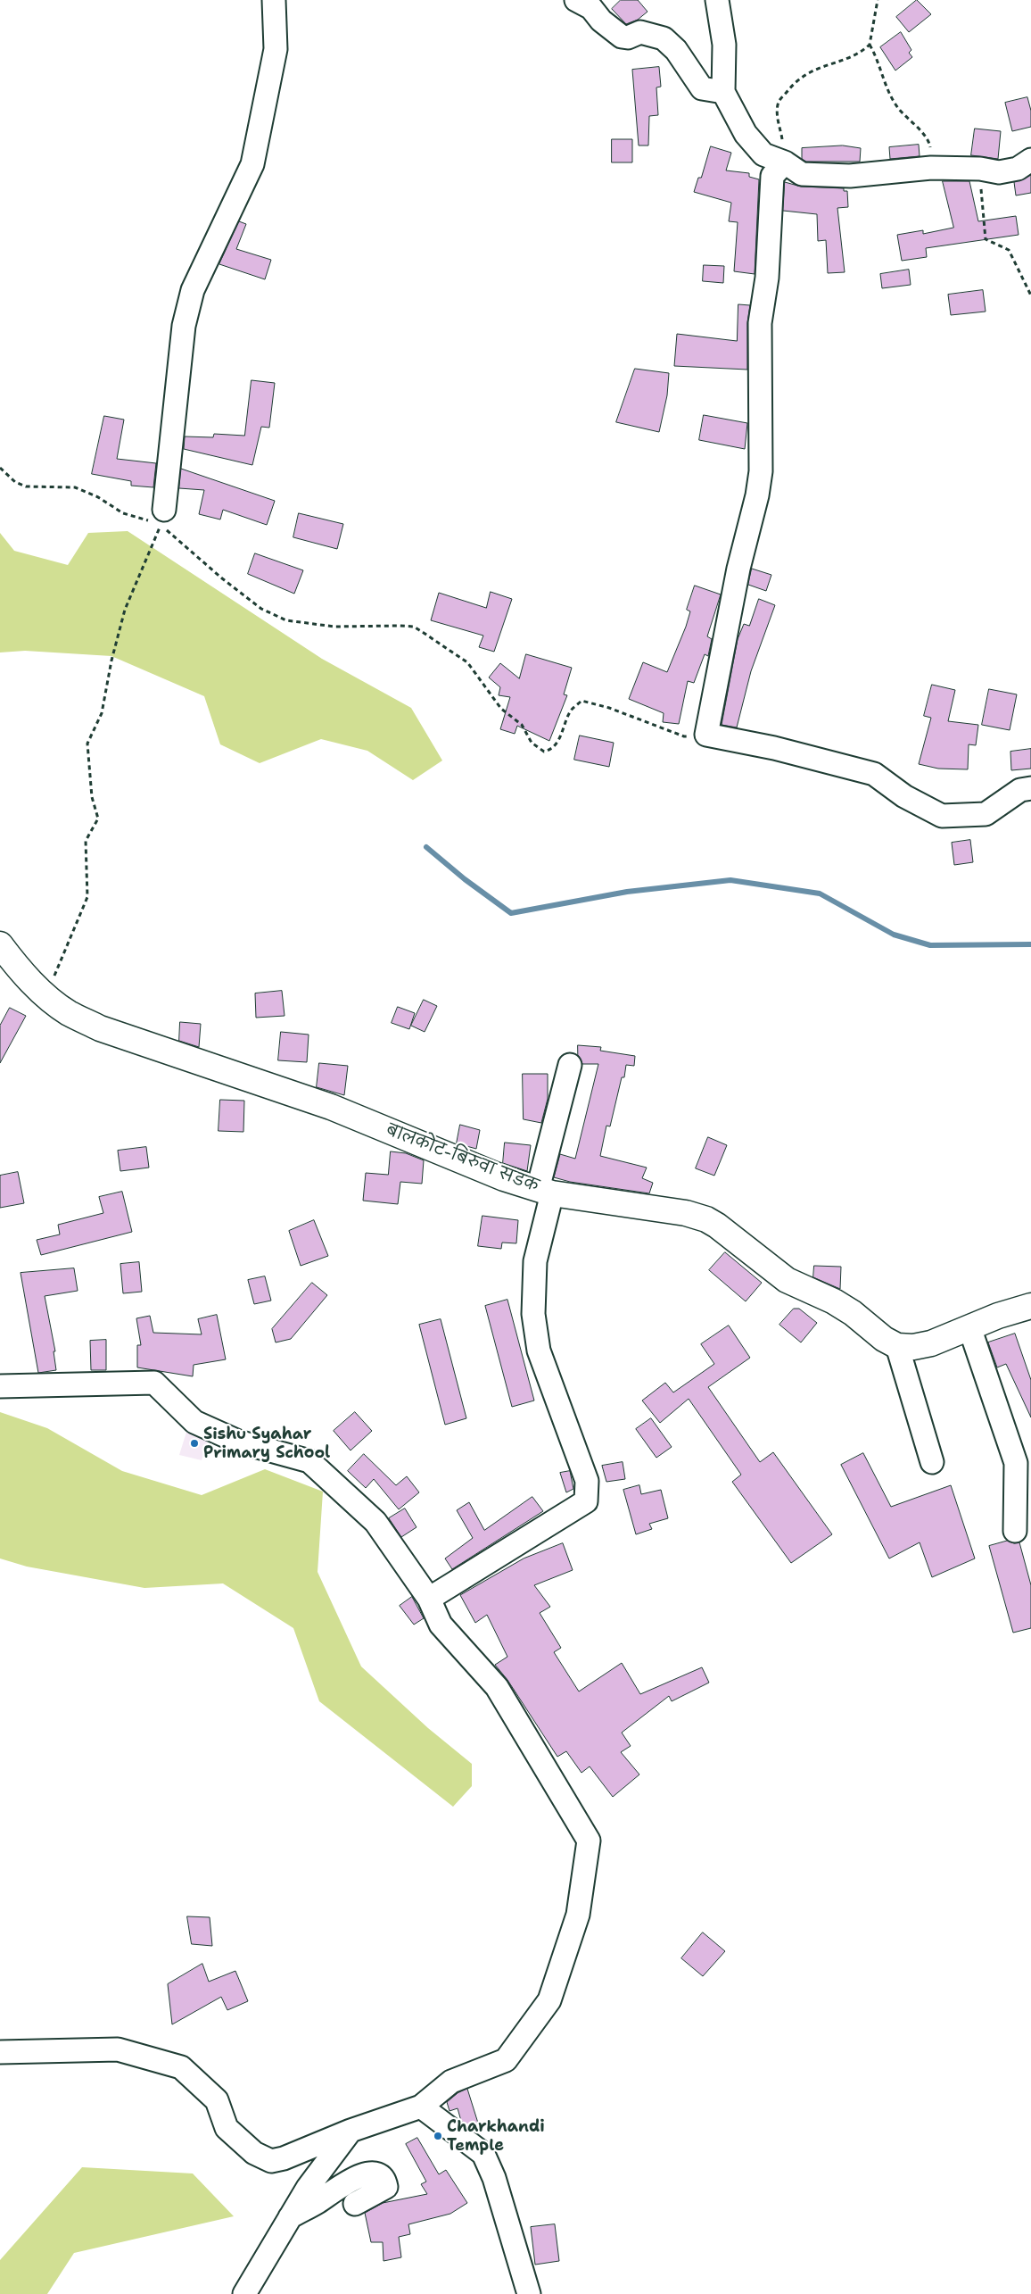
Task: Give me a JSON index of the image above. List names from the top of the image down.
{
  "streets": {
    "main road": ["बालकोट-बिरुवा सडक"]
  },
  "places": ["Sishu Syahar Primary School", "Charkhandi Temple"]
}
